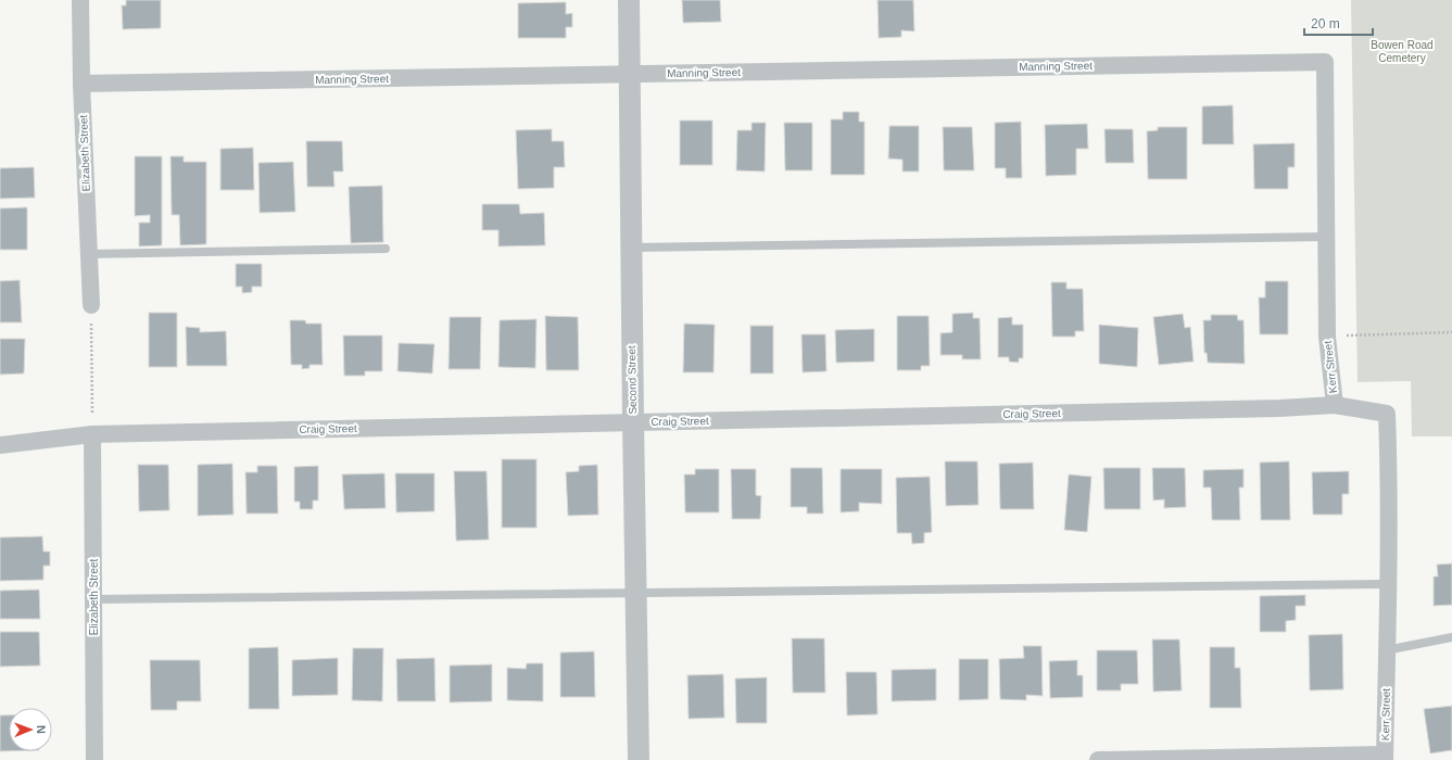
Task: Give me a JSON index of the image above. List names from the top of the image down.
{
  "streets": {
    "street": [
      "Manning Street",
      "Elizabeth Street",
      "Kerr Street",
      "Second Street",
      "Craig Street"
    ]
  },
  "crossings": [
    ["Manning Street", "Elizabeth Street"],
    ["Manning Street", "Kerr Street"],
    ["Manning Street", "Second Street"],
    ["Elizabeth Street", "Craig Street"],
    ["Kerr Street", "Craig Street"],
    ["Second Street", "Craig Street"]
  ],
  "parks": ["Bowen Road Cemetery"],
  "scale_bar": "20 m",
  "north": "right"
}
